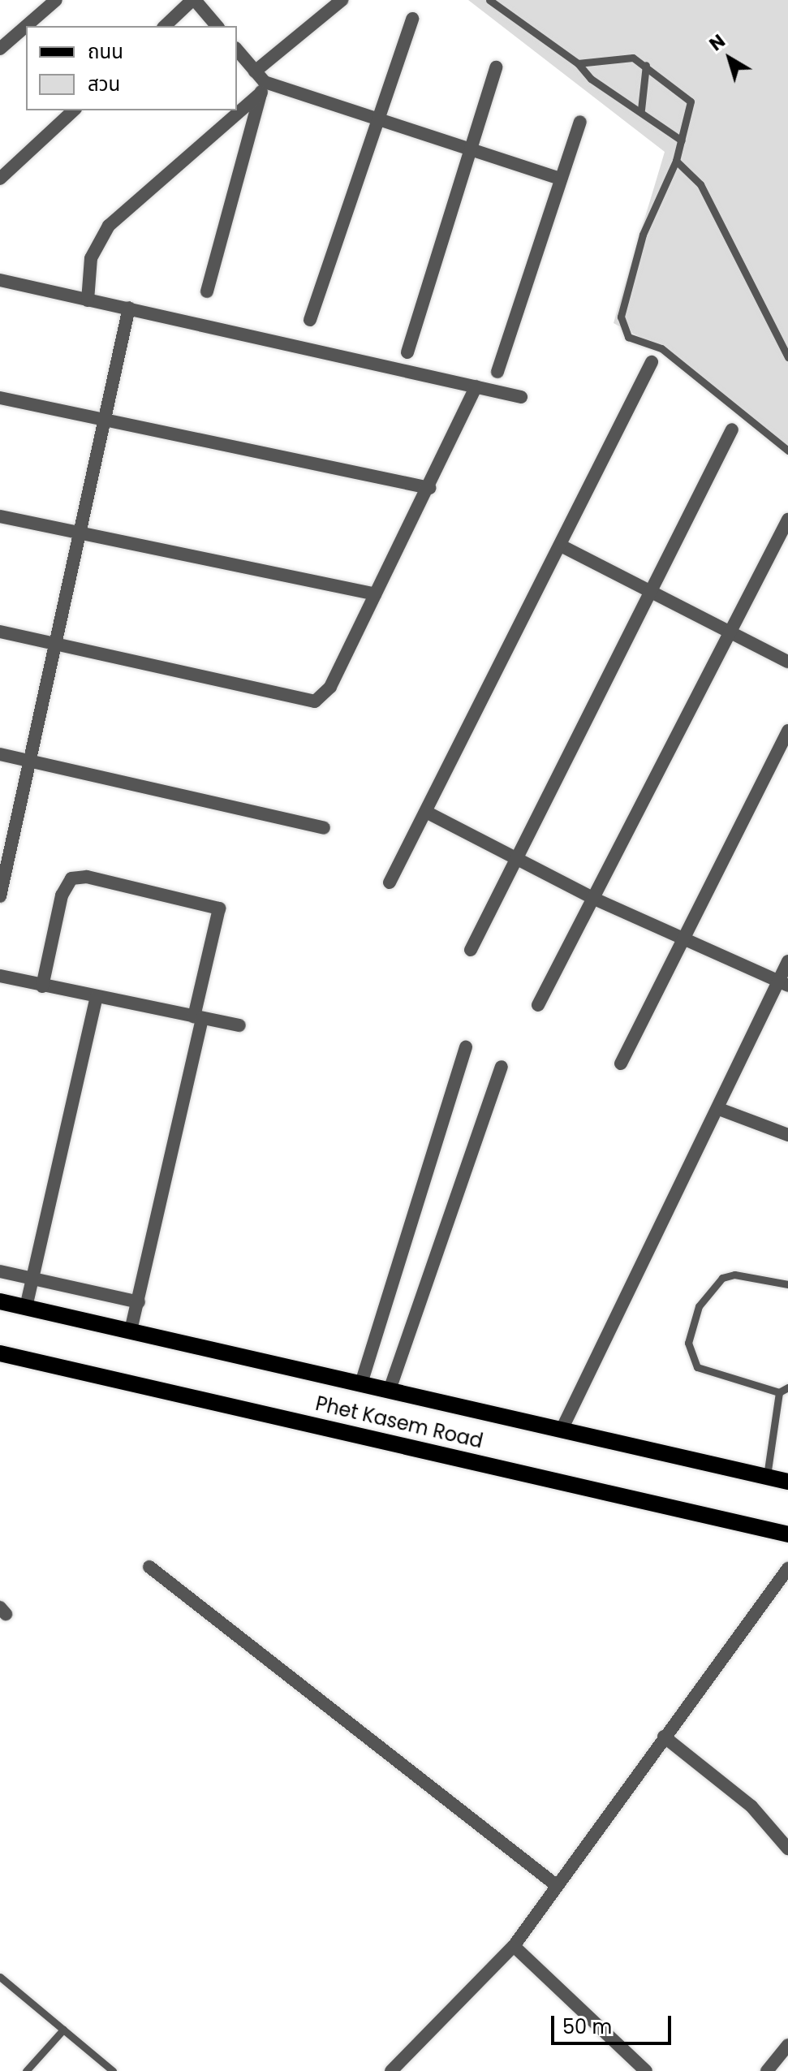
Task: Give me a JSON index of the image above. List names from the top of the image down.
{
  "streets": {
    "main road": ["Phet Kasem Road"]
  },
  "legend": ["ถนน", "สวน"],
  "scale_bar": "50 m",
  "north": "top left"
}
